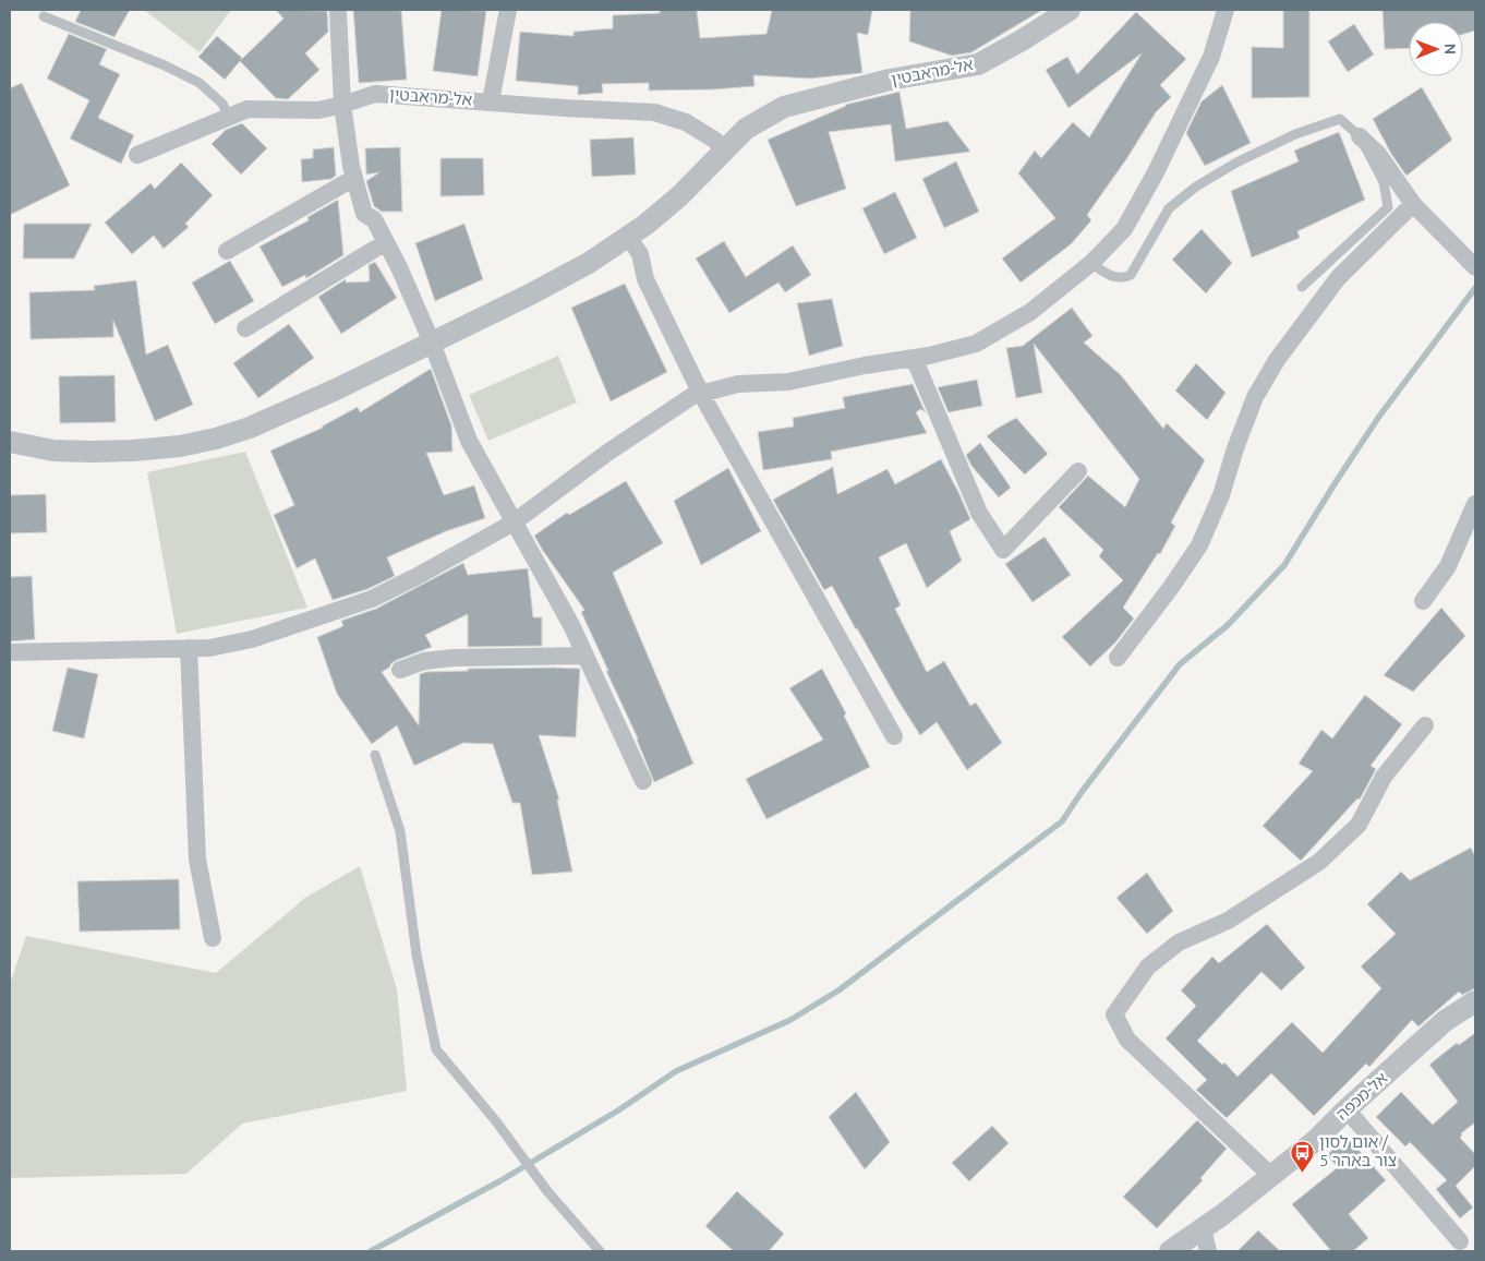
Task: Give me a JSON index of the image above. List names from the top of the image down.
{
  "streets": {
    "street": ["אל-מראבטין", "אל-מכפה"]
  },
  "places": {
    "bus stop": ["אום לסון / צור באהר 5"]
  },
  "north": "right"
}
